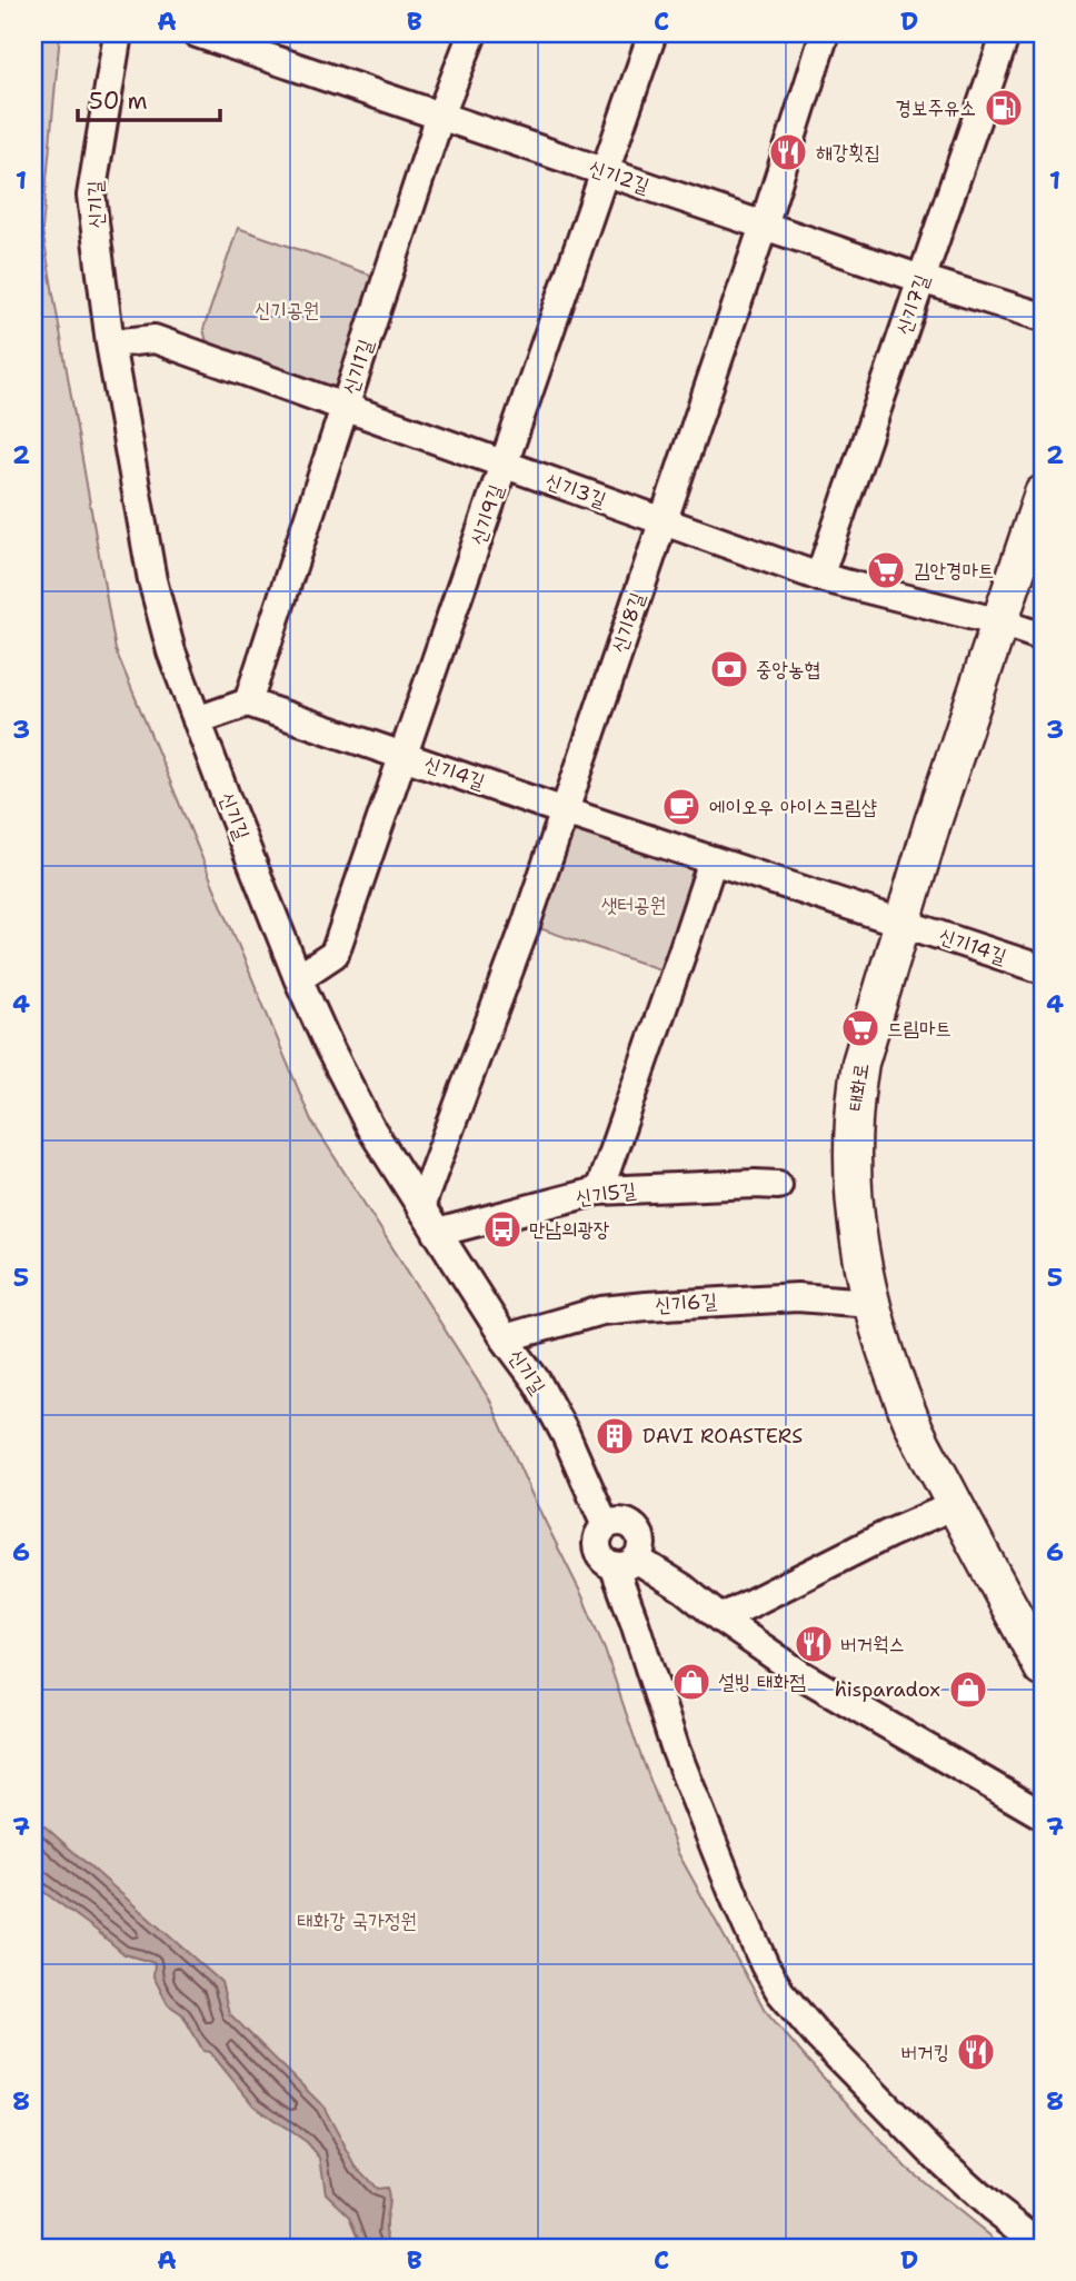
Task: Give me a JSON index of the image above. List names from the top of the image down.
{
  "streets": {
    "main road": ["태화로"],
    "street": [
      "신기2길",
      "신기길",
      "신기7길",
      "신기1길",
      "신기3길",
      "신기9길",
      "신기8길",
      "신기4길",
      "신기14길",
      "신기5길",
      "신기6길"
    ]
  },
  "crossings": [
    ["신기2길", "신기7길"],
    ["신기2길", "신기1길"],
    ["신기2길", "신기9길"],
    ["신기2길", "신기8길"],
    ["신기길", "신기3길"],
    ["신기길", "신기9길"],
    ["신기길", "신기8길"],
    ["신기길", "신기5길"],
    ["신기길", "신기6길"],
    ["신기7길", "신기3길"],
    ["신기1길", "신기3길"],
    ["신기1길", "신기4길"],
    ["신기3길", "신기9길"],
    ["신기3길", "신기8길"],
    ["신기3길", "태화로"],
    ["신기9길", "신기4길"],
    ["신기8길", "신기4길"],
    ["신기4길", "신기14길"],
    ["신기4길", "태화로"],
    ["신기14길", "태화로"],
    ["태화로", "신기6길"]
  ],
  "parks": ["신기공원", "샛터공원", "태화강 국가정원"],
  "places": {
    "fuel station": ["경보주유소"],
    "restaurant": ["해강횟집", "버거웍스", "버거킹"],
    "supermarket": ["김안경마트", "드림마트"],
    "bank": ["중앙농협"],
    "cafe": ["에이오우 아이스크림샵"],
    "bus stop": ["만남의광장"],
    "building": ["DAVI ROASTERS"],
    "shop": ["설빙 태화점", "hisparadox"]
  },
  "scale_bar": "50 m",
  "grid": {
    "columns": [
      "A",
      "B",
      "C",
      "D"
    ],
    "rows": [
      "1",
      "2",
      "3",
      "4",
      "5",
      "6",
      "7",
      "8"
    ]
  }
}
